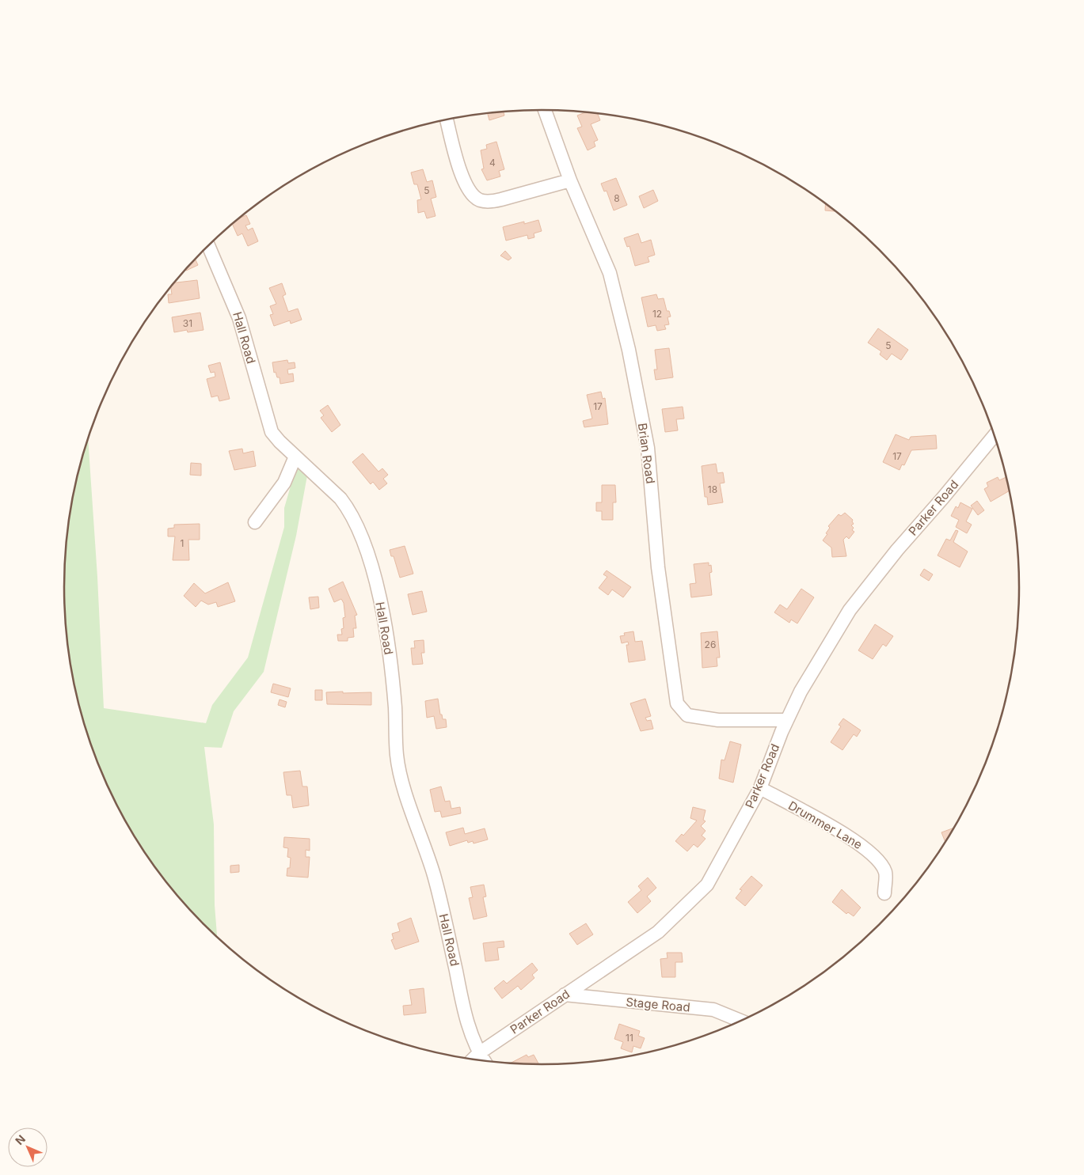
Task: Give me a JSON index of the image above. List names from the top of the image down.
{
  "streets": {
    "street": [
      "Hall Road",
      "Brian Road",
      "Parker Road",
      "Drummer Lane",
      "Stage Road"
    ]
  },
  "crossings": [
    ["Hall Road", "Parker Road"],
    ["Brian Road", "Parker Road"],
    ["Parker Road", "Drummer Lane"],
    ["Parker Road", "Stage Road"]
  ],
  "house_numbers": [
    "4",
    "5",
    "8",
    "12",
    "31",
    "5",
    "17",
    "17",
    "18",
    "1",
    "26",
    "11"
  ],
  "north": "top left"
}
